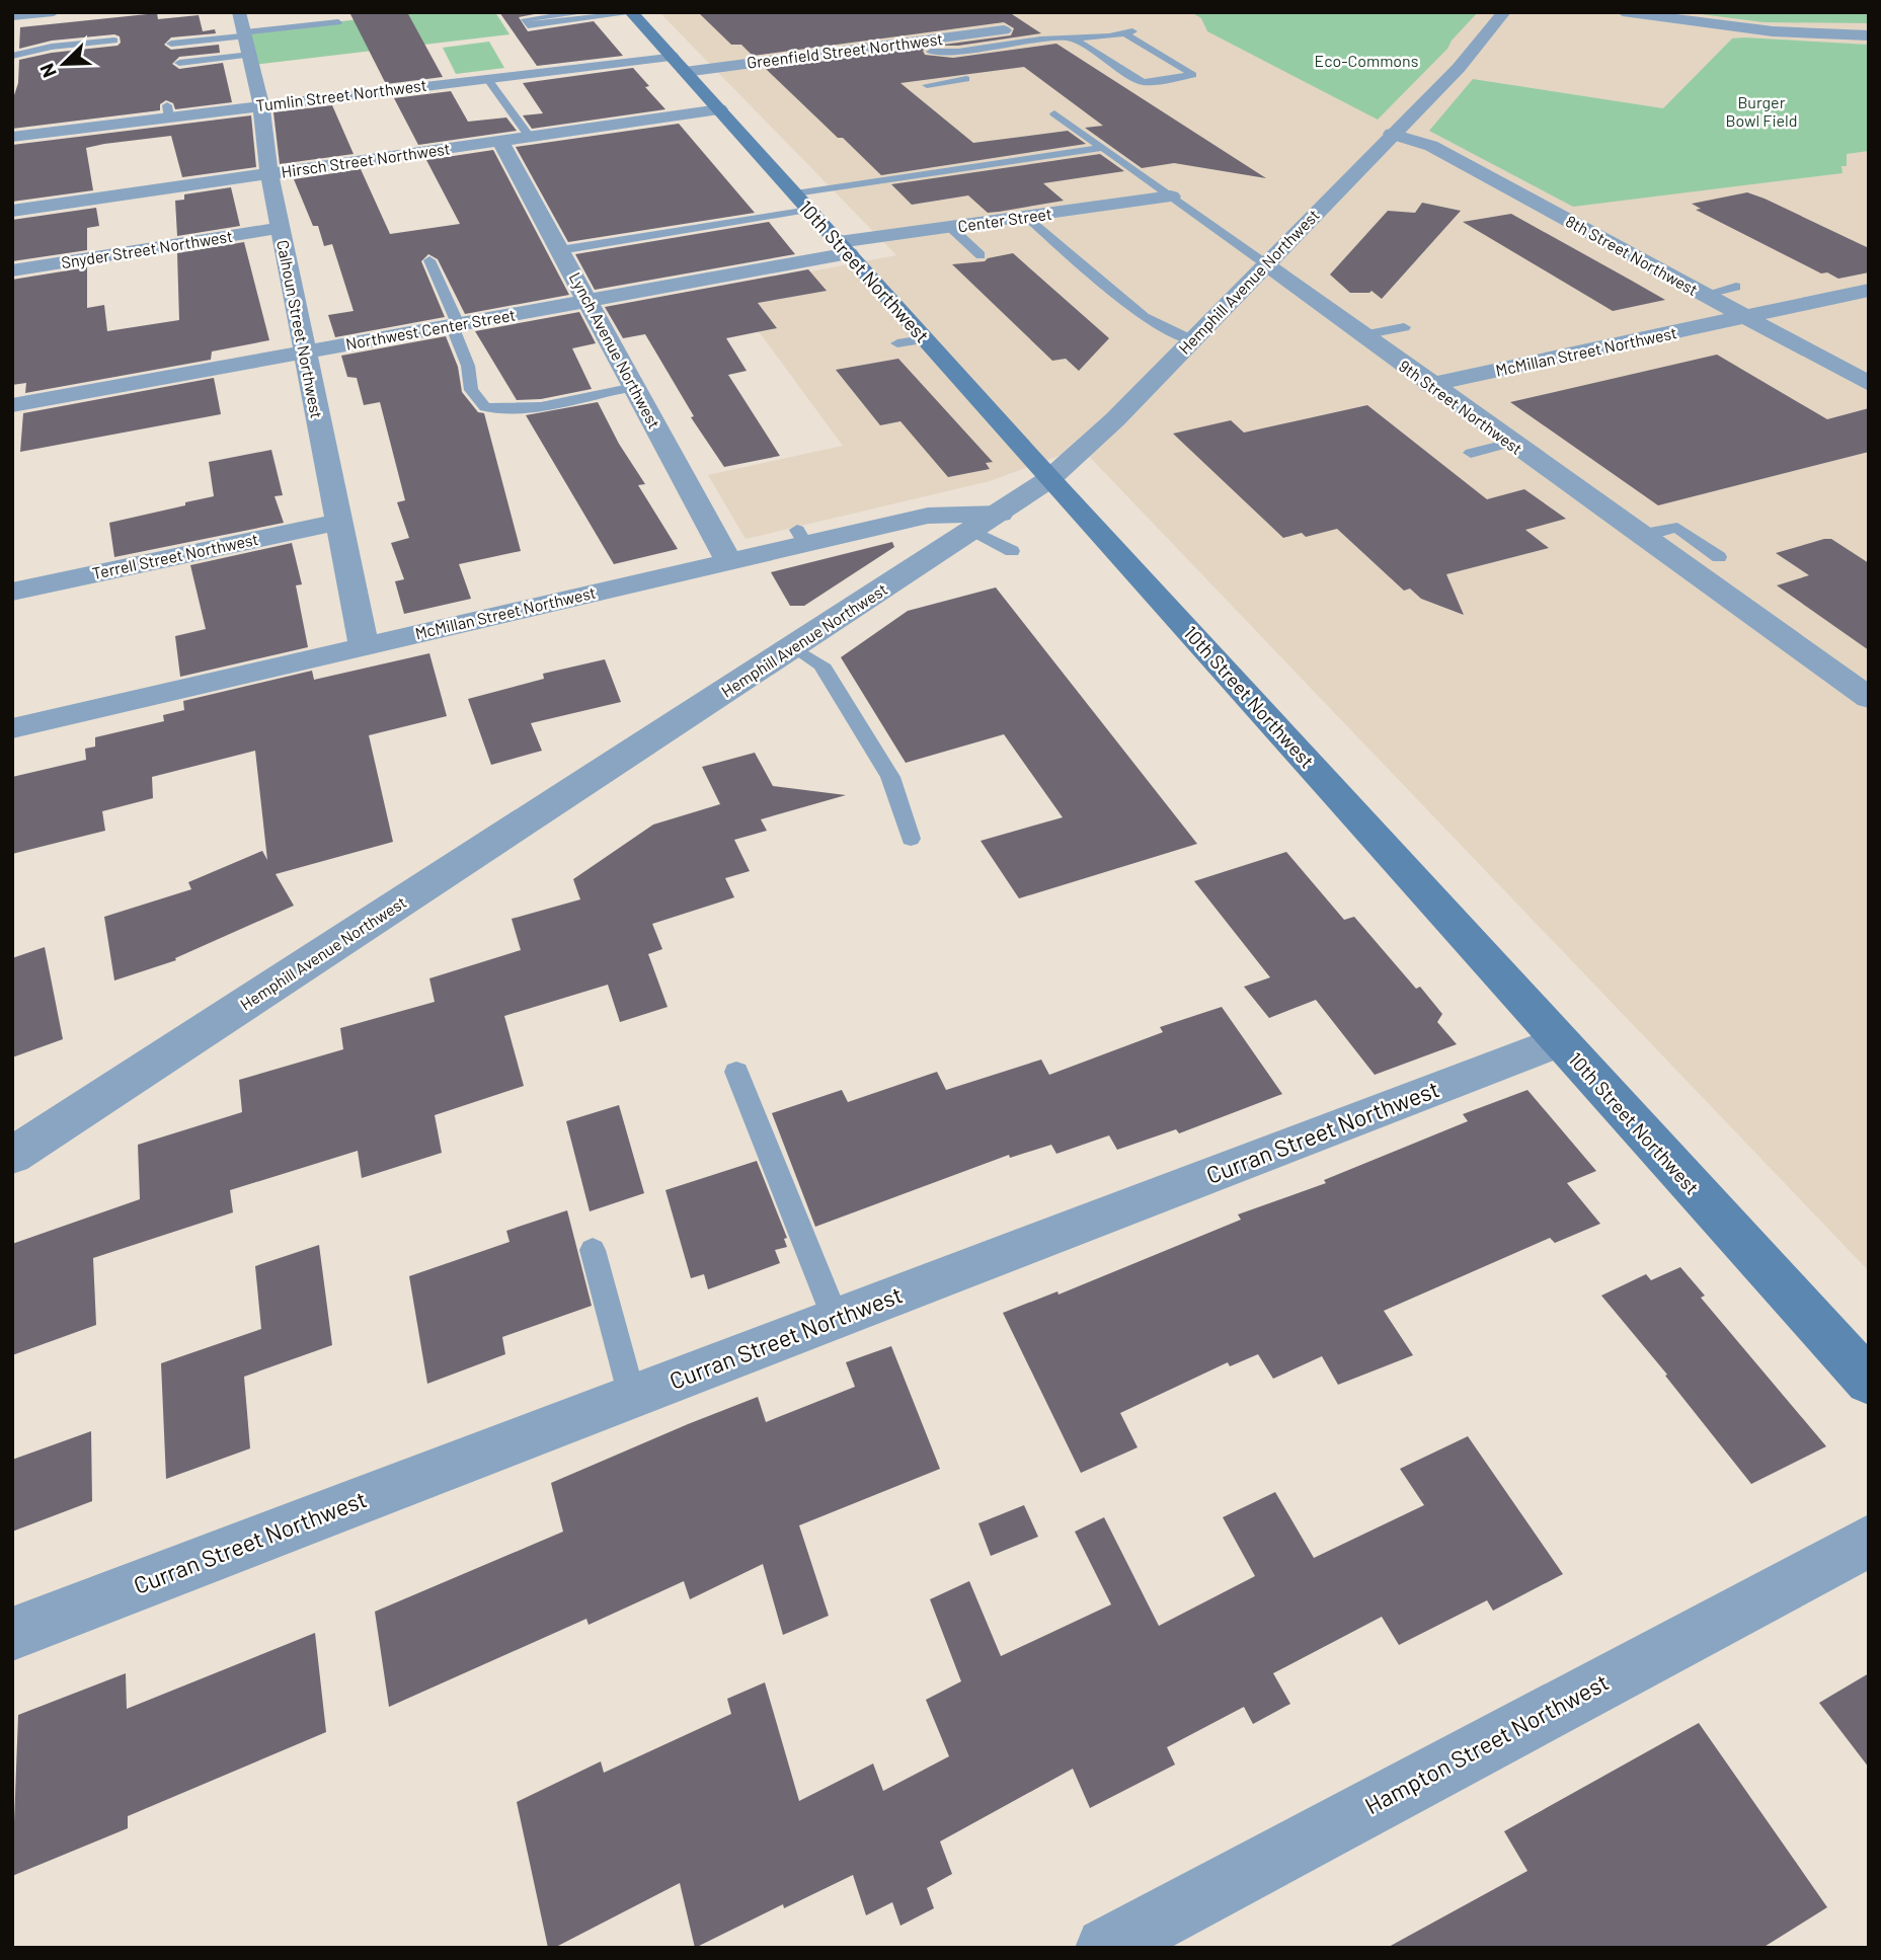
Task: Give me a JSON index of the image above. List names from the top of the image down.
{
  "streets": {
    "main road": ["10th Street Northwest"],
    "street": [
      "Greenfield Street Northwest",
      "Tumlin Street Northwest",
      "Hirsch Street Northwest",
      "Center Street",
      "Snyder Street Northwest",
      "8th Street Northwest",
      "Hemphill Avenue Northwest",
      "Calhoun Street Northwest",
      "Northwest Center Street",
      "Lynch Avenue Northwest",
      "McMillan Street Northwest",
      "9th Street Northwest",
      "Terrell Street Northwest",
      "Curran Street Northwest",
      "Hampton Street Northwest"
    ]
  },
  "crossings": [
    ["Greenfield Street Northwest", "10th Street Northwest"],
    ["Tumlin Street Northwest", "10th Street Northwest"],
    ["Tumlin Street Northwest", "Calhoun Street Northwest"],
    ["Hirsch Street Northwest", "10th Street Northwest"],
    ["Hirsch Street Northwest", "Calhoun Street Northwest"],
    ["Hirsch Street Northwest", "Lynch Avenue Northwest"],
    ["Center Street", "10th Street Northwest"],
    ["Center Street", "Northwest Center Street"],
    ["Center Street", "9th Street Northwest"],
    ["Snyder Street Northwest", "Calhoun Street Northwest"],
    ["8th Street Northwest", "Hemphill Avenue Northwest"],
    ["8th Street Northwest", "McMillan Street Northwest"],
    ["10th Street Northwest", "Hemphill Avenue Northwest"],
    ["10th Street Northwest", "Northwest Center Street"],
    ["10th Street Northwest", "Curran Street Northwest"],
    ["Hemphill Avenue Northwest", "McMillan Street Northwest"],
    ["Hemphill Avenue Northwest", "9th Street Northwest"],
    ["Calhoun Street Northwest", "Northwest Center Street"],
    ["Calhoun Street Northwest", "McMillan Street Northwest"],
    ["Calhoun Street Northwest", "Terrell Street Northwest"],
    ["Northwest Center Street", "Lynch Avenue Northwest"],
    ["Lynch Avenue Northwest", "McMillan Street Northwest"],
    ["McMillan Street Northwest", "9th Street Northwest"]
  ],
  "parks": ["Eco-Commons", "Burger Bowl Field"],
  "north": "bottom left"
}
